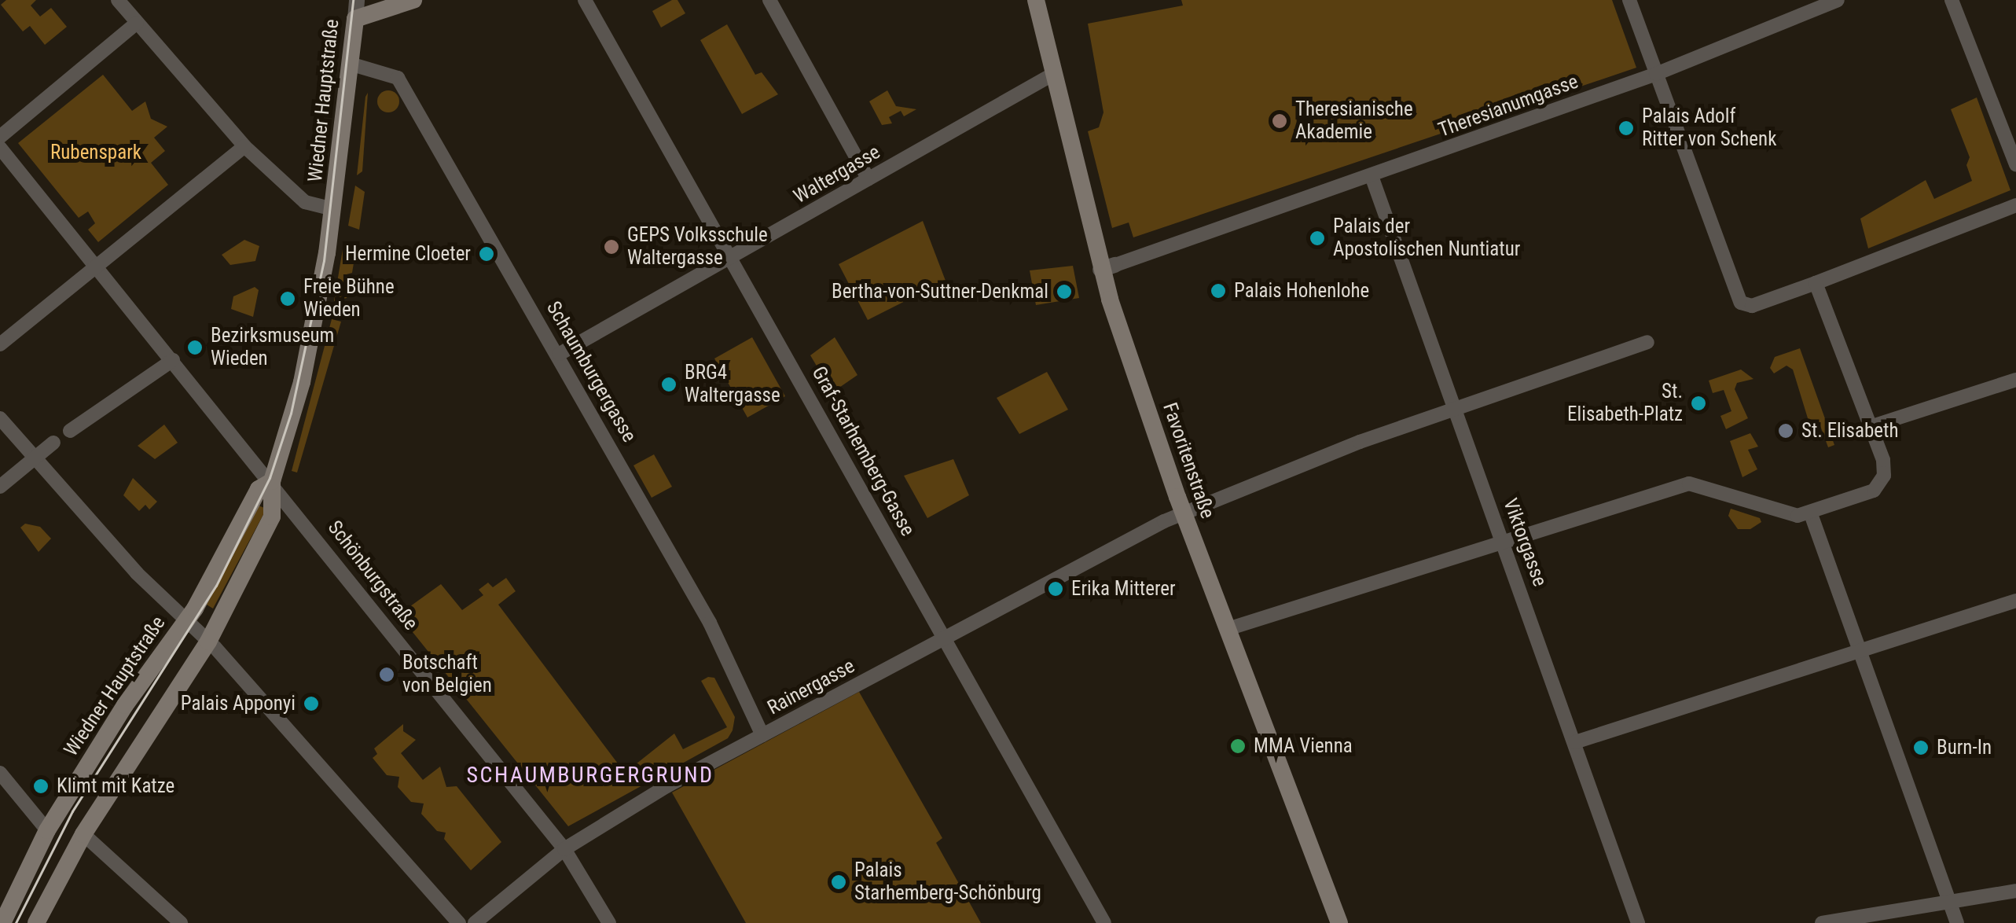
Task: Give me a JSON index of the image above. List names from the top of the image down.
{
  "streets": {
    "main road": ["Wiedner Hauptstraße", "Favoritenstraße"],
    "street": [
      "Theresianumgasse",
      "Waltergasse",
      "Schaumburgergasse",
      "Graf-Starhemberg-Gasse",
      "Viktorgasse",
      "Schönburgstraße",
      "Rainergasse"
    ]
  },
  "crossings": [
    ["Wiedner Hauptstraße", "Schaumburgergasse"],
    ["Wiedner Hauptstraße", "Schönburgstraße"],
    ["Theresianumgasse", "Favoritenstraße"],
    ["Theresianumgasse", "Viktorgasse"],
    ["Waltergasse", "Schaumburgergasse"],
    ["Waltergasse", "Graf-Starhemberg-Gasse"],
    ["Waltergasse", "Favoritenstraße"],
    ["Schaumburgergasse", "Rainergasse"],
    ["Graf-Starhemberg-Gasse", "Rainergasse"],
    ["Favoritenstraße", "Rainergasse"],
    ["Viktorgasse", "Rainergasse"],
    ["Schönburgstraße", "Rainergasse"]
  ],
  "districts": ["SCHAUMBURGERGRUND"],
  "parks": ["Rubenspark"],
  "places": [
    "Theresianische Akademie",
    "Palais Adolf Ritter von Schenk",
    "Palais der Apostolischen Nuntiatur",
    "GEPS Volksschule Waltergasse",
    "Hermine Cloeter",
    "Palais Hohenlohe",
    "Bertha-von-Suttner-Denkmal",
    "Freie Bühne Wieden",
    "Bezirksmuseum Wieden",
    "BRG4 Waltergasse",
    "St. Elisabeth-Platz",
    "St. Elisabeth",
    "Erika Mitterer",
    "Botschaft von Belgien",
    "Palais Apponyi",
    "MMA Vienna",
    "Burn-In",
    "Klimt mit Katze",
    "Palais Starhemberg-Schönburg"
  ]
}
